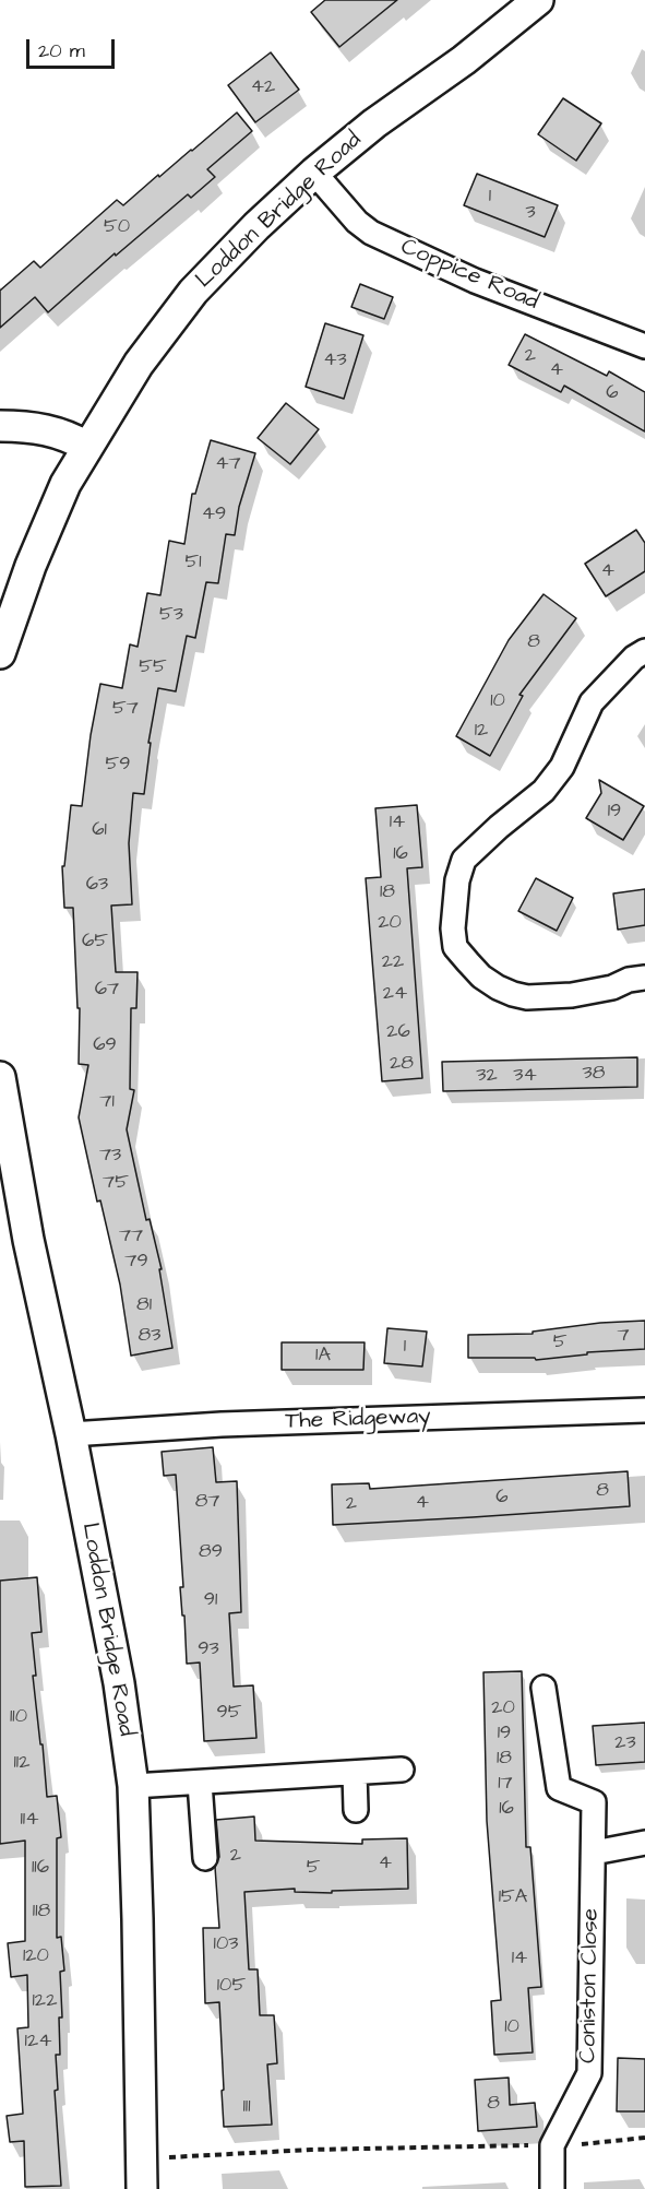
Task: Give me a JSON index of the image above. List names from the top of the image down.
{
  "streets": {
    "street": [
      "Loddon Bridge Road",
      "Coppice Road",
      "The Ridgeway",
      "Coniston Close"
    ]
  },
  "crossings": [
    ["Loddon Bridge Road", "Coppice Road"],
    ["Loddon Bridge Road", "The Ridgeway"]
  ],
  "house_numbers": [
    "42",
    "1",
    "3",
    "50",
    "2",
    "43",
    "4",
    "6",
    "47",
    "49",
    "51",
    "4",
    "53",
    "8",
    "55",
    "10",
    "57",
    "12",
    "59",
    "19",
    "14",
    "61",
    "16",
    "63",
    "18",
    "20",
    "65",
    "22",
    "67",
    "24",
    "26",
    "69",
    "28",
    "38",
    "32",
    "34",
    "71",
    "73",
    "75",
    "77",
    "79",
    "81",
    "83",
    "7",
    "5",
    "1",
    "1A",
    "8",
    "6",
    "87",
    "4",
    "2",
    "89",
    "91",
    "93",
    "20",
    "95",
    "110",
    "19",
    "23",
    "18",
    "112",
    "17",
    "16",
    "114",
    "2",
    "4",
    "116",
    "5",
    "15A",
    "118",
    "103",
    "120",
    "14",
    "105",
    "122",
    "10",
    "124",
    "8",
    "111"
  ],
  "scale_bar": "20 m"
}
